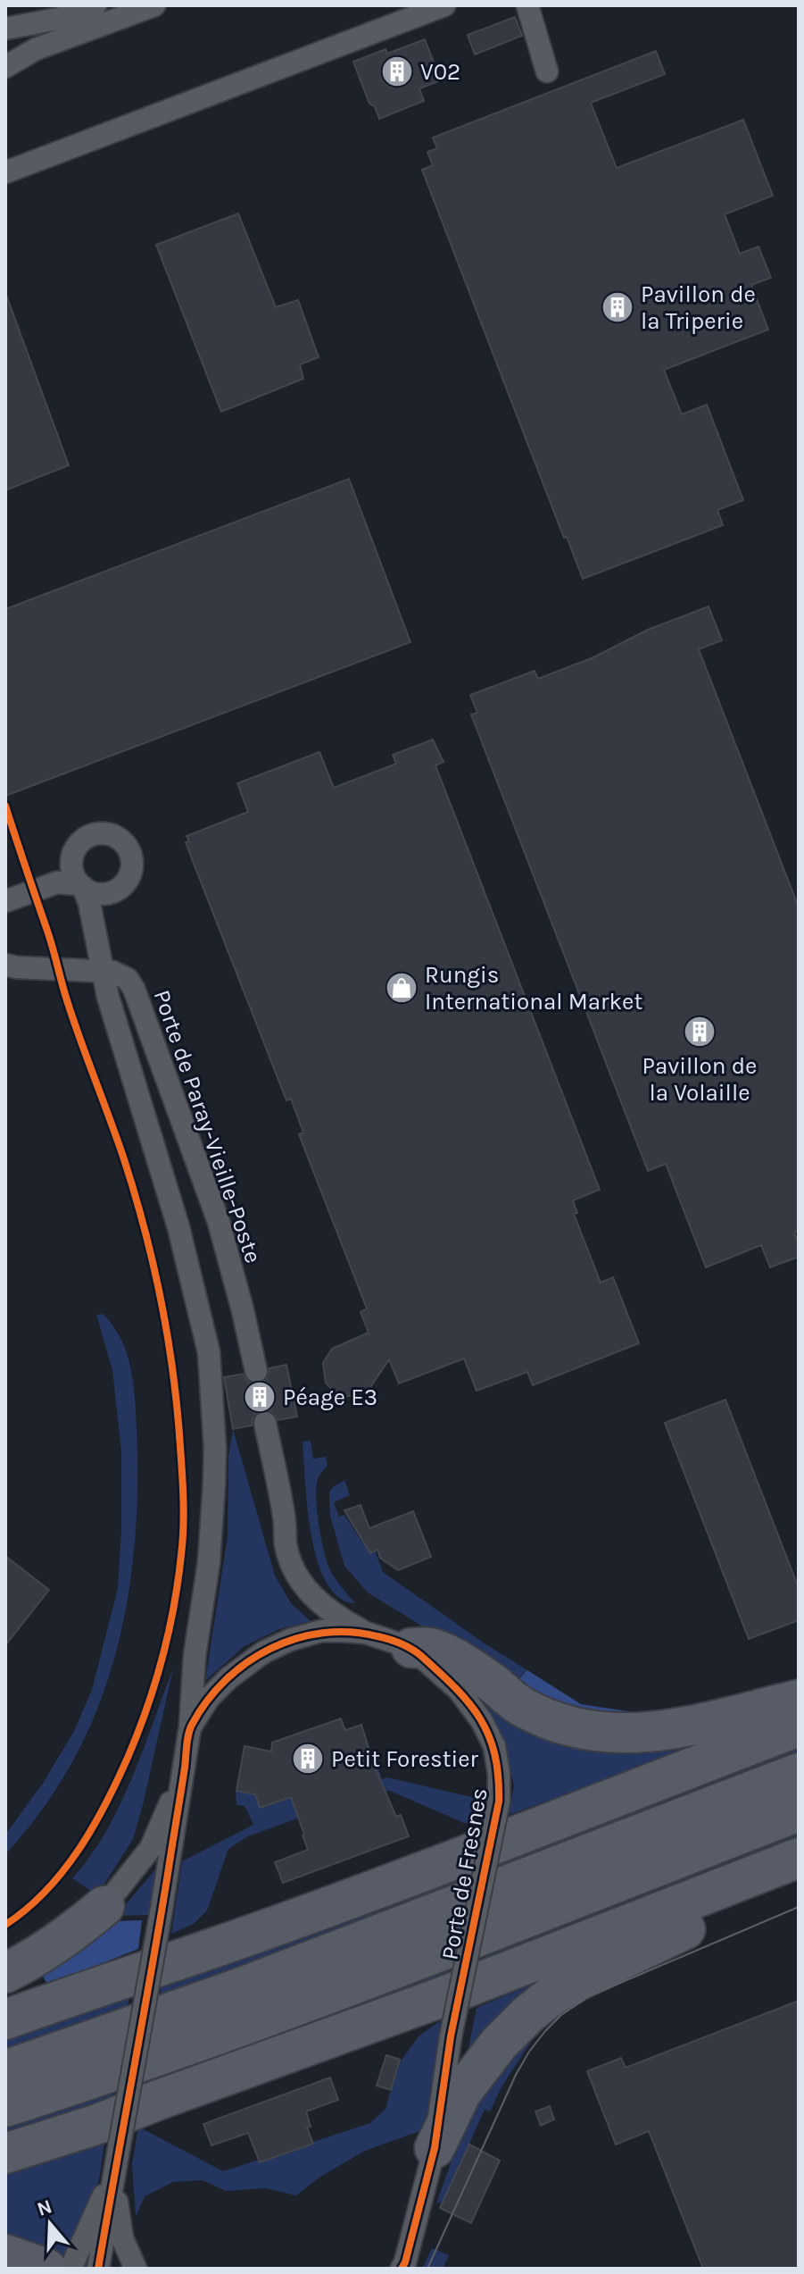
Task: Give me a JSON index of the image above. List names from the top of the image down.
{
  "streets": {
    "street": ["Porte de Paray-Vieille-Poste", "Porte de Fresnes"]
  },
  "places": {
    "building": [
      "V02",
      "Pavillon de la Triperie",
      "Pavillon de la Volaille",
      "Péage E3",
      "Petit Forestier"
    ],
    "shop": ["Rungis International Market"]
  },
  "north": "top"
}
